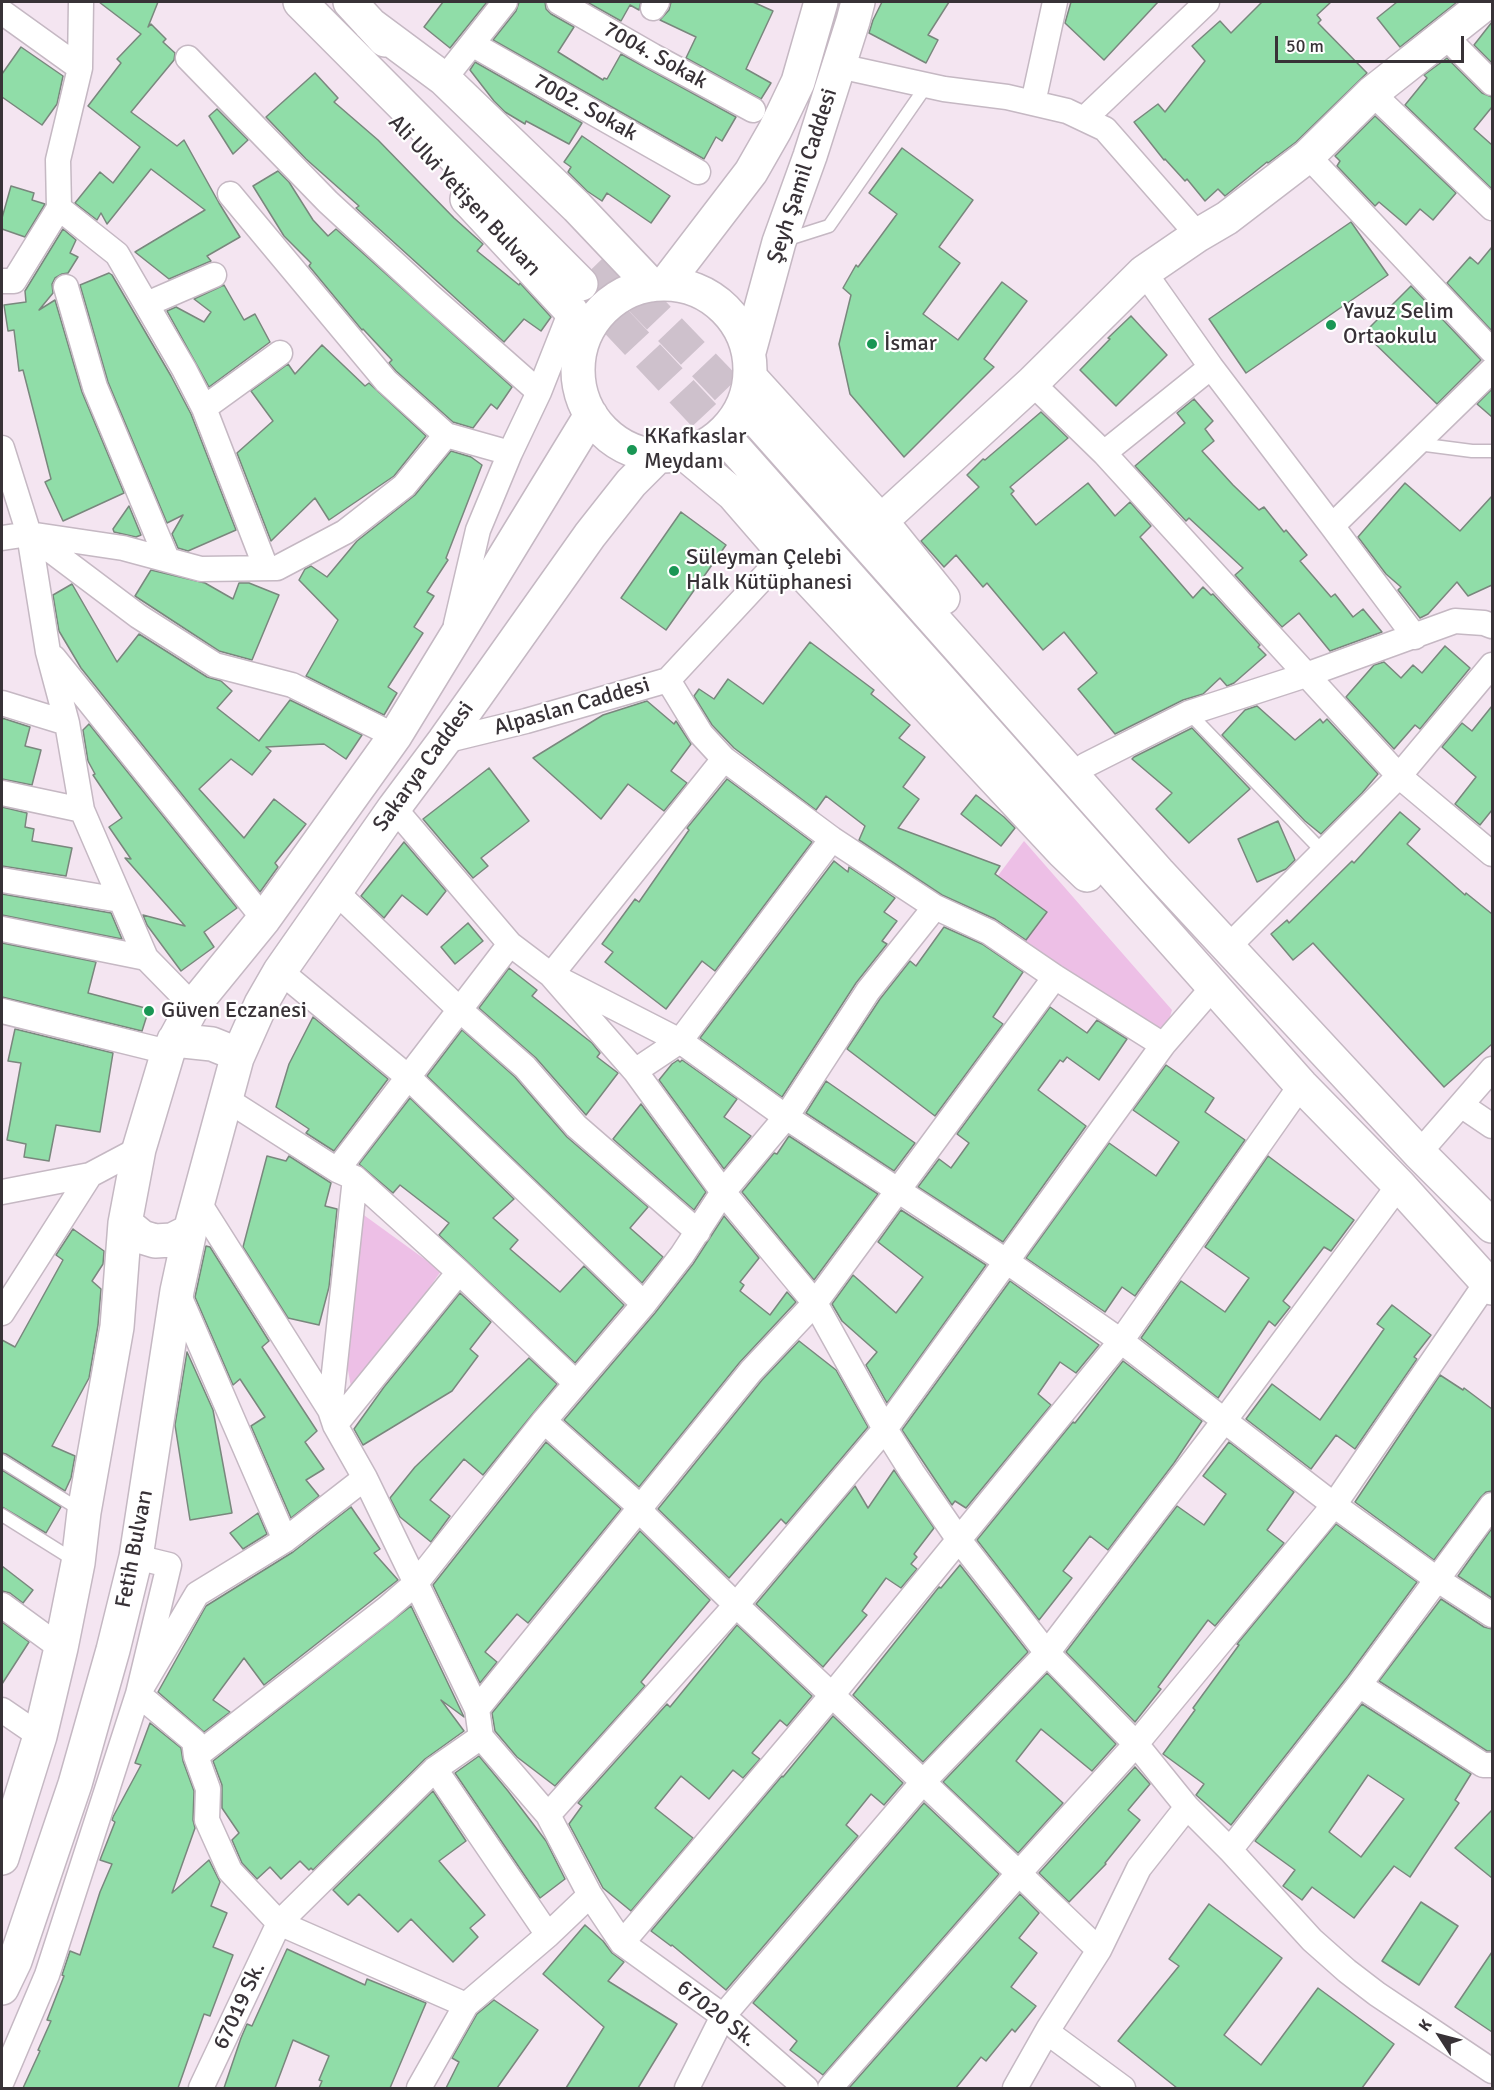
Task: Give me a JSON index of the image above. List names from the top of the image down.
{
  "streets": {
    "main road": [
      "Şeyh Şamil Caddesi",
      "Ali Ulvi Yetişen Bulvarı",
      "Sakarya Caddesi",
      "Fetih Bulvarı"
    ],
    "street": [
      "7004. Sokak",
      "7002. Sokak",
      "Alpaslan Caddesi",
      "67019 Sk.",
      "67020 Sk."
    ]
  },
  "crossings": [
    ["Şeyh Şamil Caddesi", "Ali Ulvi Yetişen Bulvarı"],
    ["Şeyh Şamil Caddesi", "Sakarya Caddesi"],
    ["Ali Ulvi Yetişen Bulvarı", "Sakarya Caddesi"],
    ["Alpaslan Caddesi", "Sakarya Caddesi"],
    ["Sakarya Caddesi", "Fetih Bulvarı"]
  ],
  "places": [
    "Yavuz Selim Ortaokulu",
    "İsmar",
    "KKafkaslar Meydanı",
    "Süleyman Çelebi Halk Kütüphanesi",
    "Güven Eczanesi"
  ],
  "scale_bar": "50 m",
  "north": "top left"
}
